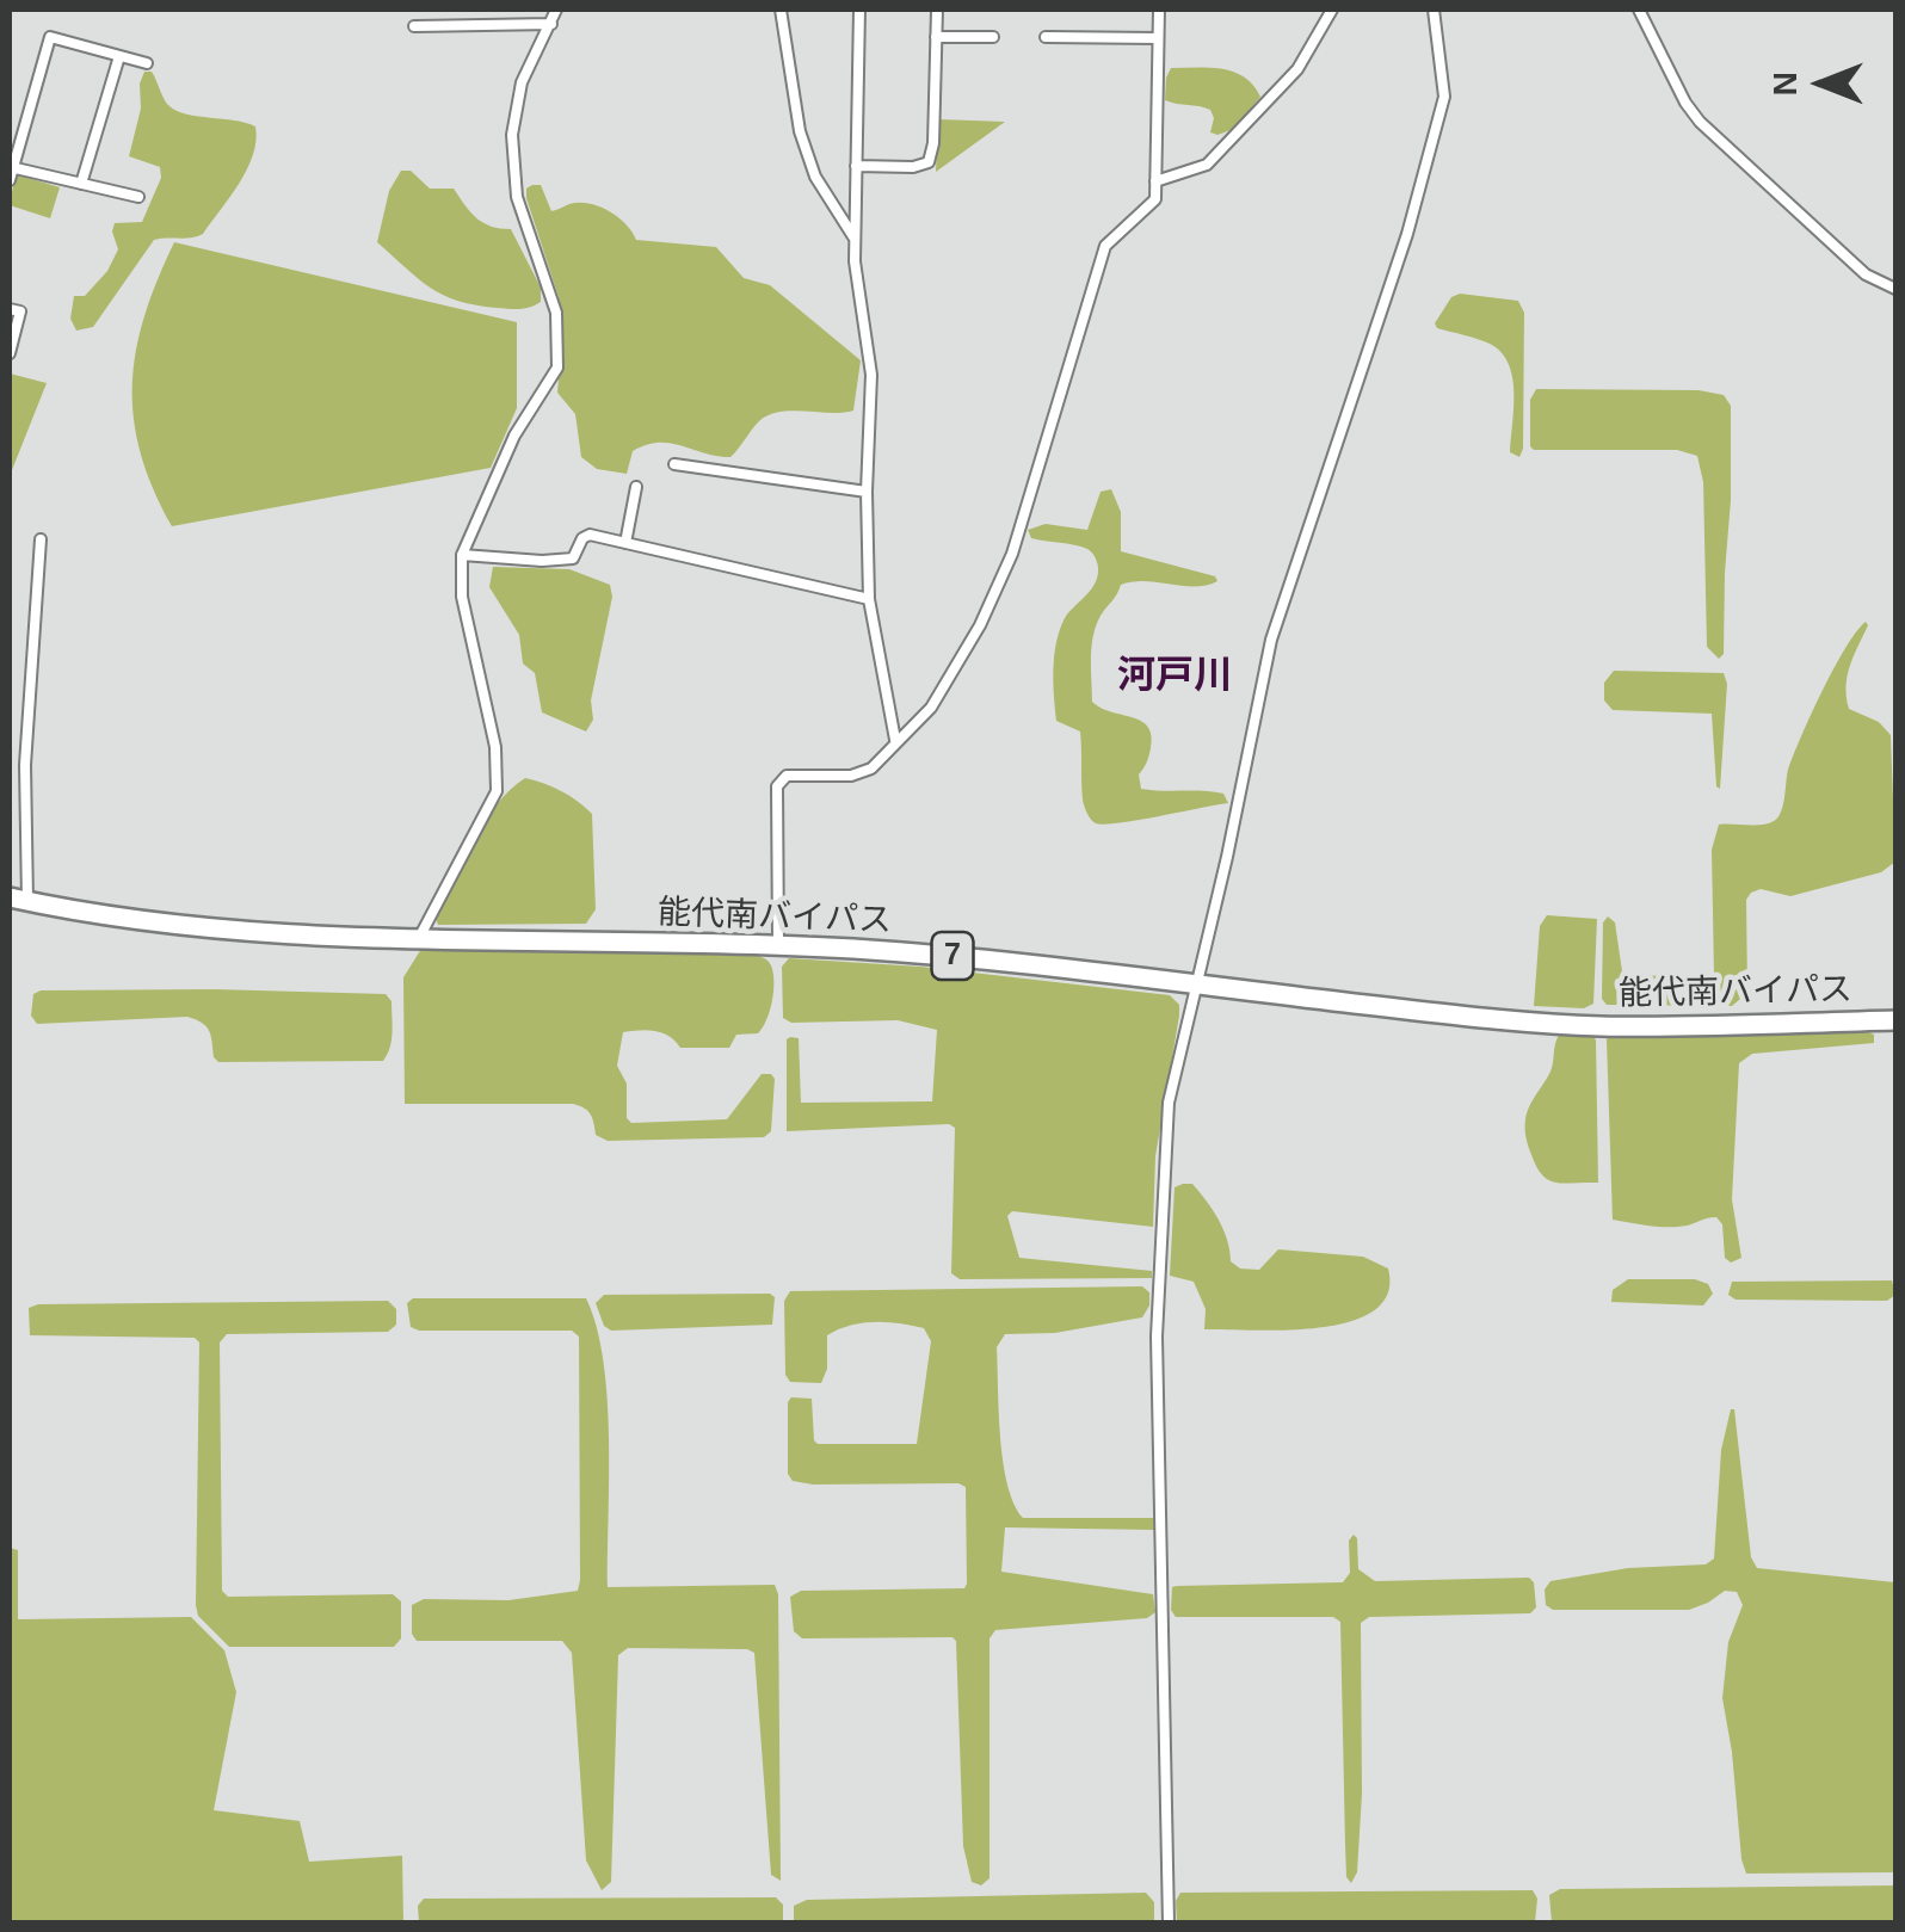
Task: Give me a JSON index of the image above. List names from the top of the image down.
{
  "streets": {
    "highway": ["能代南バイパス", "7"]
  },
  "districts": ["河戸川"],
  "north": "left"
}
